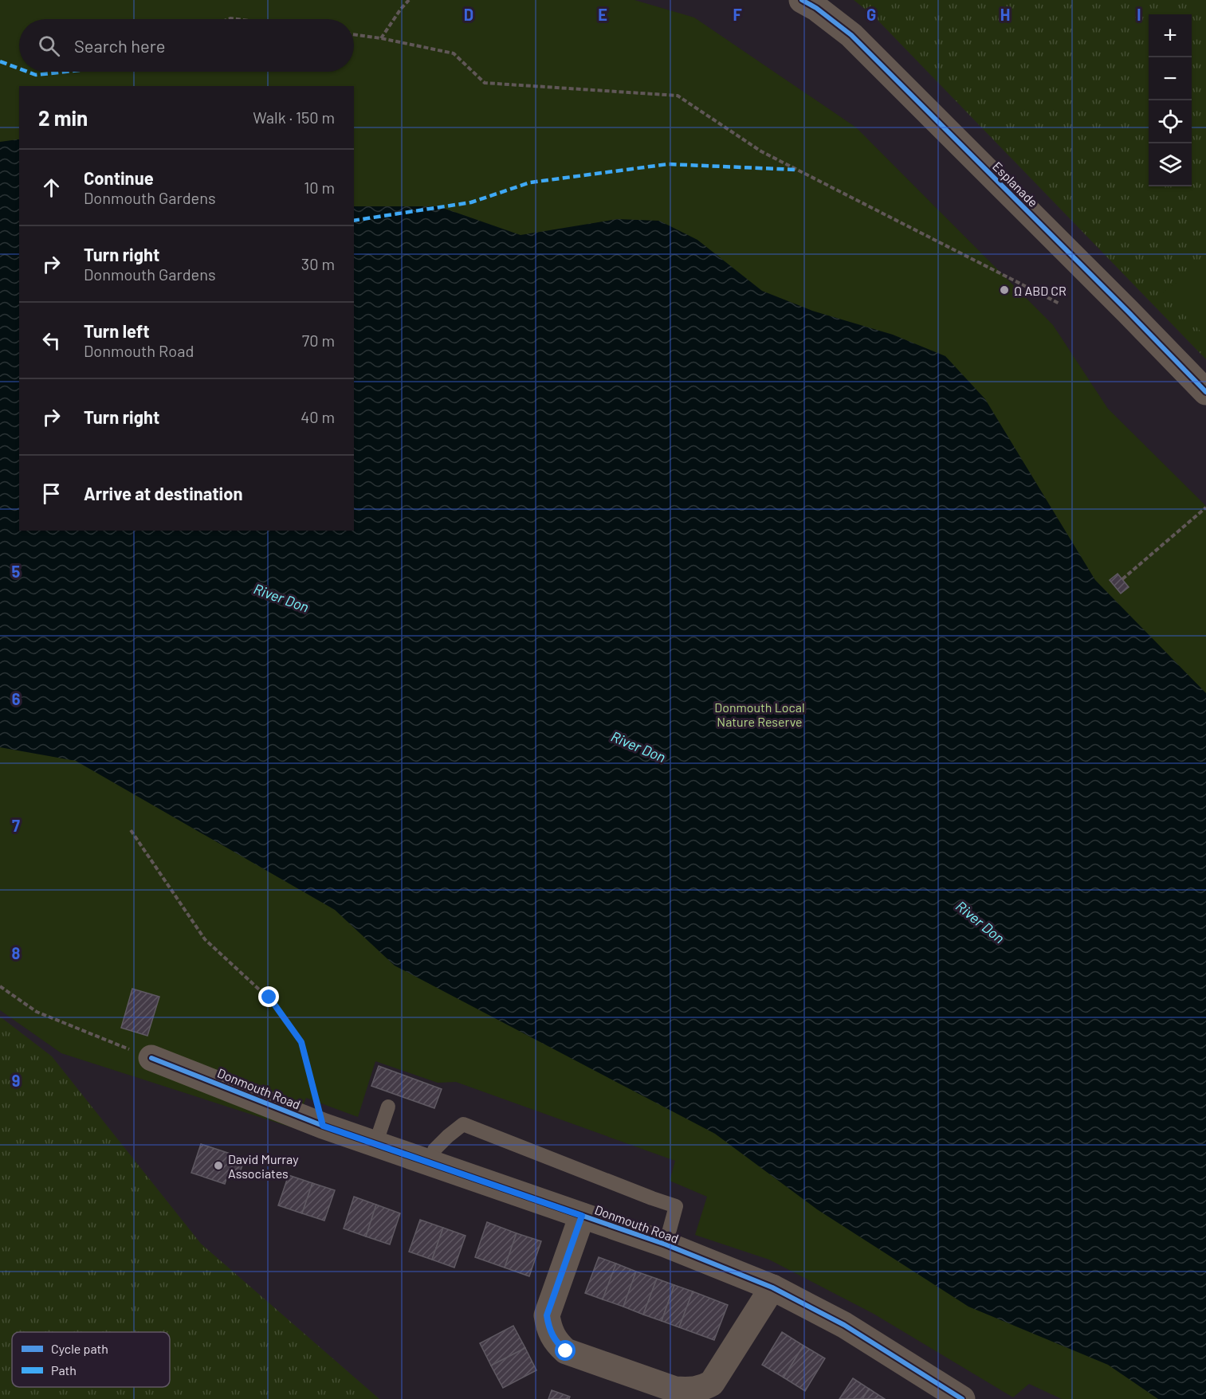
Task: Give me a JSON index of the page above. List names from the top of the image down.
{
  "streets": {
    "street": ["Esplanade", "Donmouth Road"]
  },
  "water": ["River Don"],
  "parks": ["Donmouth Local Nature Reserve"],
  "places": ["Ω ABD CR", "David Murray Associates"],
  "legend": ["Cycle path", "Path"],
  "page": {
    "map_buttons": ["+", "−"],
    "search": "Search here",
    "heading": ["2 min", "Walk · 150 m"],
    "list": [
      ["Continue", "Donmouth Gardens", "10 m"],
      ["Turn right", "Donmouth Gardens", "30 m"],
      ["Turn left", "Donmouth Road", "70 m"],
      ["Turn right", "40 m"],
      "Arrive at destination"
    ]
  },
  "grid": {
    "columns": [
      "D",
      "E",
      "F",
      "G",
      "H",
      "I"
    ],
    "rows": [
      "5",
      "6",
      "7",
      "8",
      "9"
    ]
  }
}
